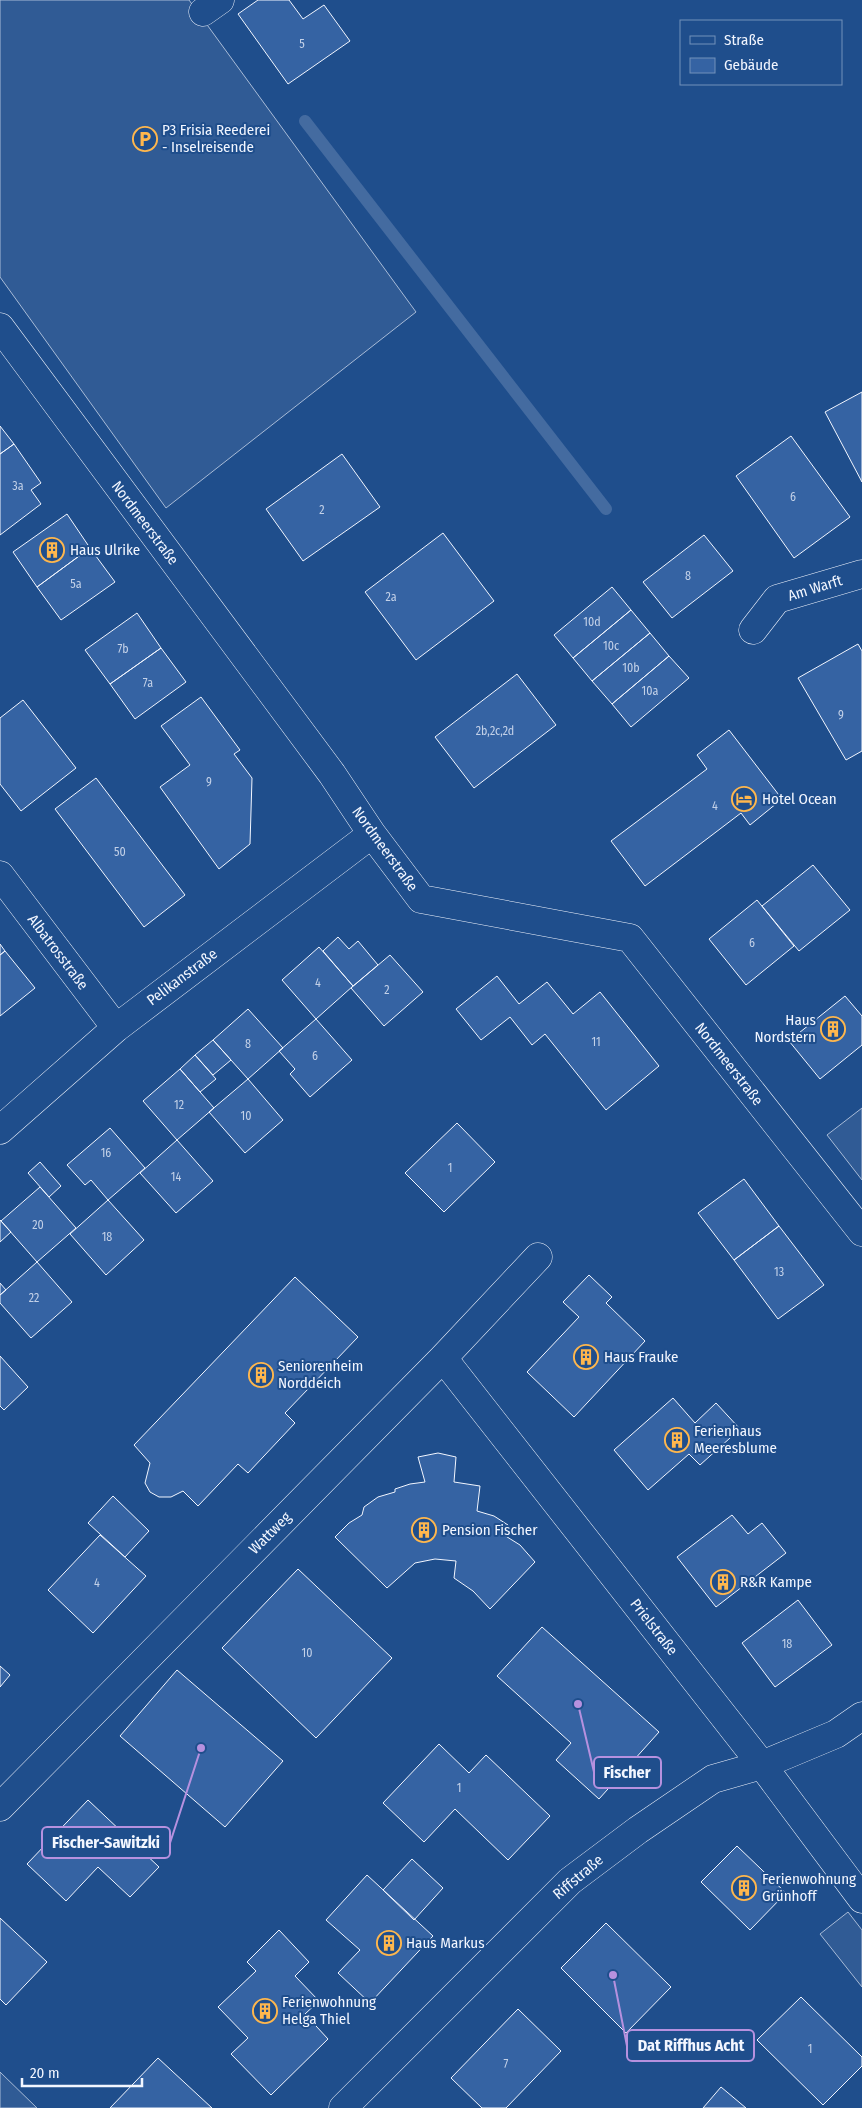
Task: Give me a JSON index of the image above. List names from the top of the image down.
{
  "streets": {
    "street": [
      "Nordmeerstraße",
      "Am Warft",
      "Albatrosstraße",
      "Pelikanstraße",
      "Wattweg",
      "Prielstraße",
      "Riffstraße"
    ]
  },
  "crossings": [
    ["Nordmeerstraße", "Pelikanstraße"],
    ["Albatrosstraße", "Pelikanstraße"],
    ["Wattweg", "Prielstraße"],
    ["Prielstraße", "Riffstraße"]
  ],
  "places": {
    "parking": ["P3 Frisia Reederei - Inselreisende"],
    "building": [
      "Haus Ulrike",
      "Haus Nordstern",
      "Haus Frauke",
      "Seniorenheim Norddeich",
      "Ferienhaus Meeresblume",
      "Pension Fischer",
      "R&R Kampe",
      "Ferienwohnung Grünhoff",
      "Haus Markus",
      "Ferienwohnung Helga Thiel"
    ],
    "hotel": ["Hotel Ocean"],
    "other": ["Fischer", "Fischer-Sawitzki", "Dat Riffhus Acht"]
  },
  "house_numbers": [
    "5",
    "3a",
    "6",
    "2",
    "8",
    "5a",
    "2a",
    "10d",
    "10c",
    "7b",
    "10b",
    "7a",
    "10a",
    "9",
    "2b,2c,2d",
    "9",
    "4",
    "50",
    "6",
    "4",
    "2",
    "11",
    "8",
    "6",
    "12",
    "10",
    "16",
    "1",
    "14",
    "20",
    "18",
    "13",
    "22",
    "4",
    "18",
    "10",
    "1",
    "1",
    "7"
  ],
  "legend": ["Straße", "Gebäude"],
  "scale_bar": "20 m"
}
